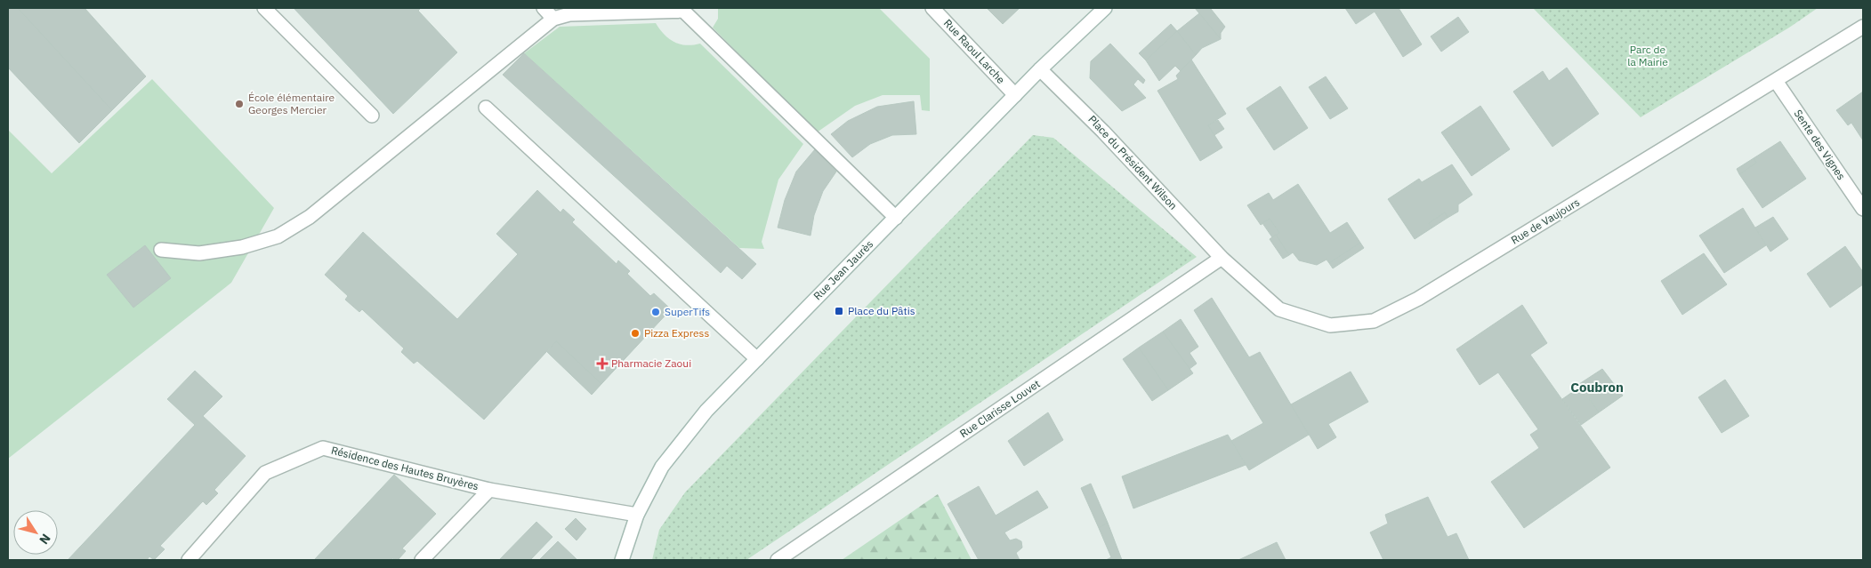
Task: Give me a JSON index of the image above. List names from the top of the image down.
{
  "streets": {
    "street": [
      "Rue Raoul Larche",
      "Sente des Vignes",
      "Place du Président Wilson",
      "Rue de Vaujours",
      "Rue Jean Jaurès",
      "Rue Clarisse Louvet",
      "Résidence des Hautes Bruyères"
    ]
  },
  "crossings": [
    ["Rue Raoul Larche", "Rue Jean Jaurès"],
    ["Sente des Vignes", "Rue de Vaujours"],
    ["Place du Président Wilson", "Rue de Vaujours"],
    ["Place du Président Wilson", "Rue Jean Jaurès"],
    ["Place du Président Wilson", "Rue Clarisse Louvet"],
    ["Rue de Vaujours", "Rue Clarisse Louvet"],
    ["Rue Jean Jaurès", "Résidence des Hautes Bruyères"]
  ],
  "districts": ["Coubron"],
  "parks": ["Parc de la Mairie"],
  "places": {
    "other": ["École élémentaire Georges Mercier", "SuperTifs", "Pizza Express"],
    "transit": ["Place du Pâtis"],
    "health": ["Pharmacie Zaoui"]
  },
  "north": "bottom right"
}
